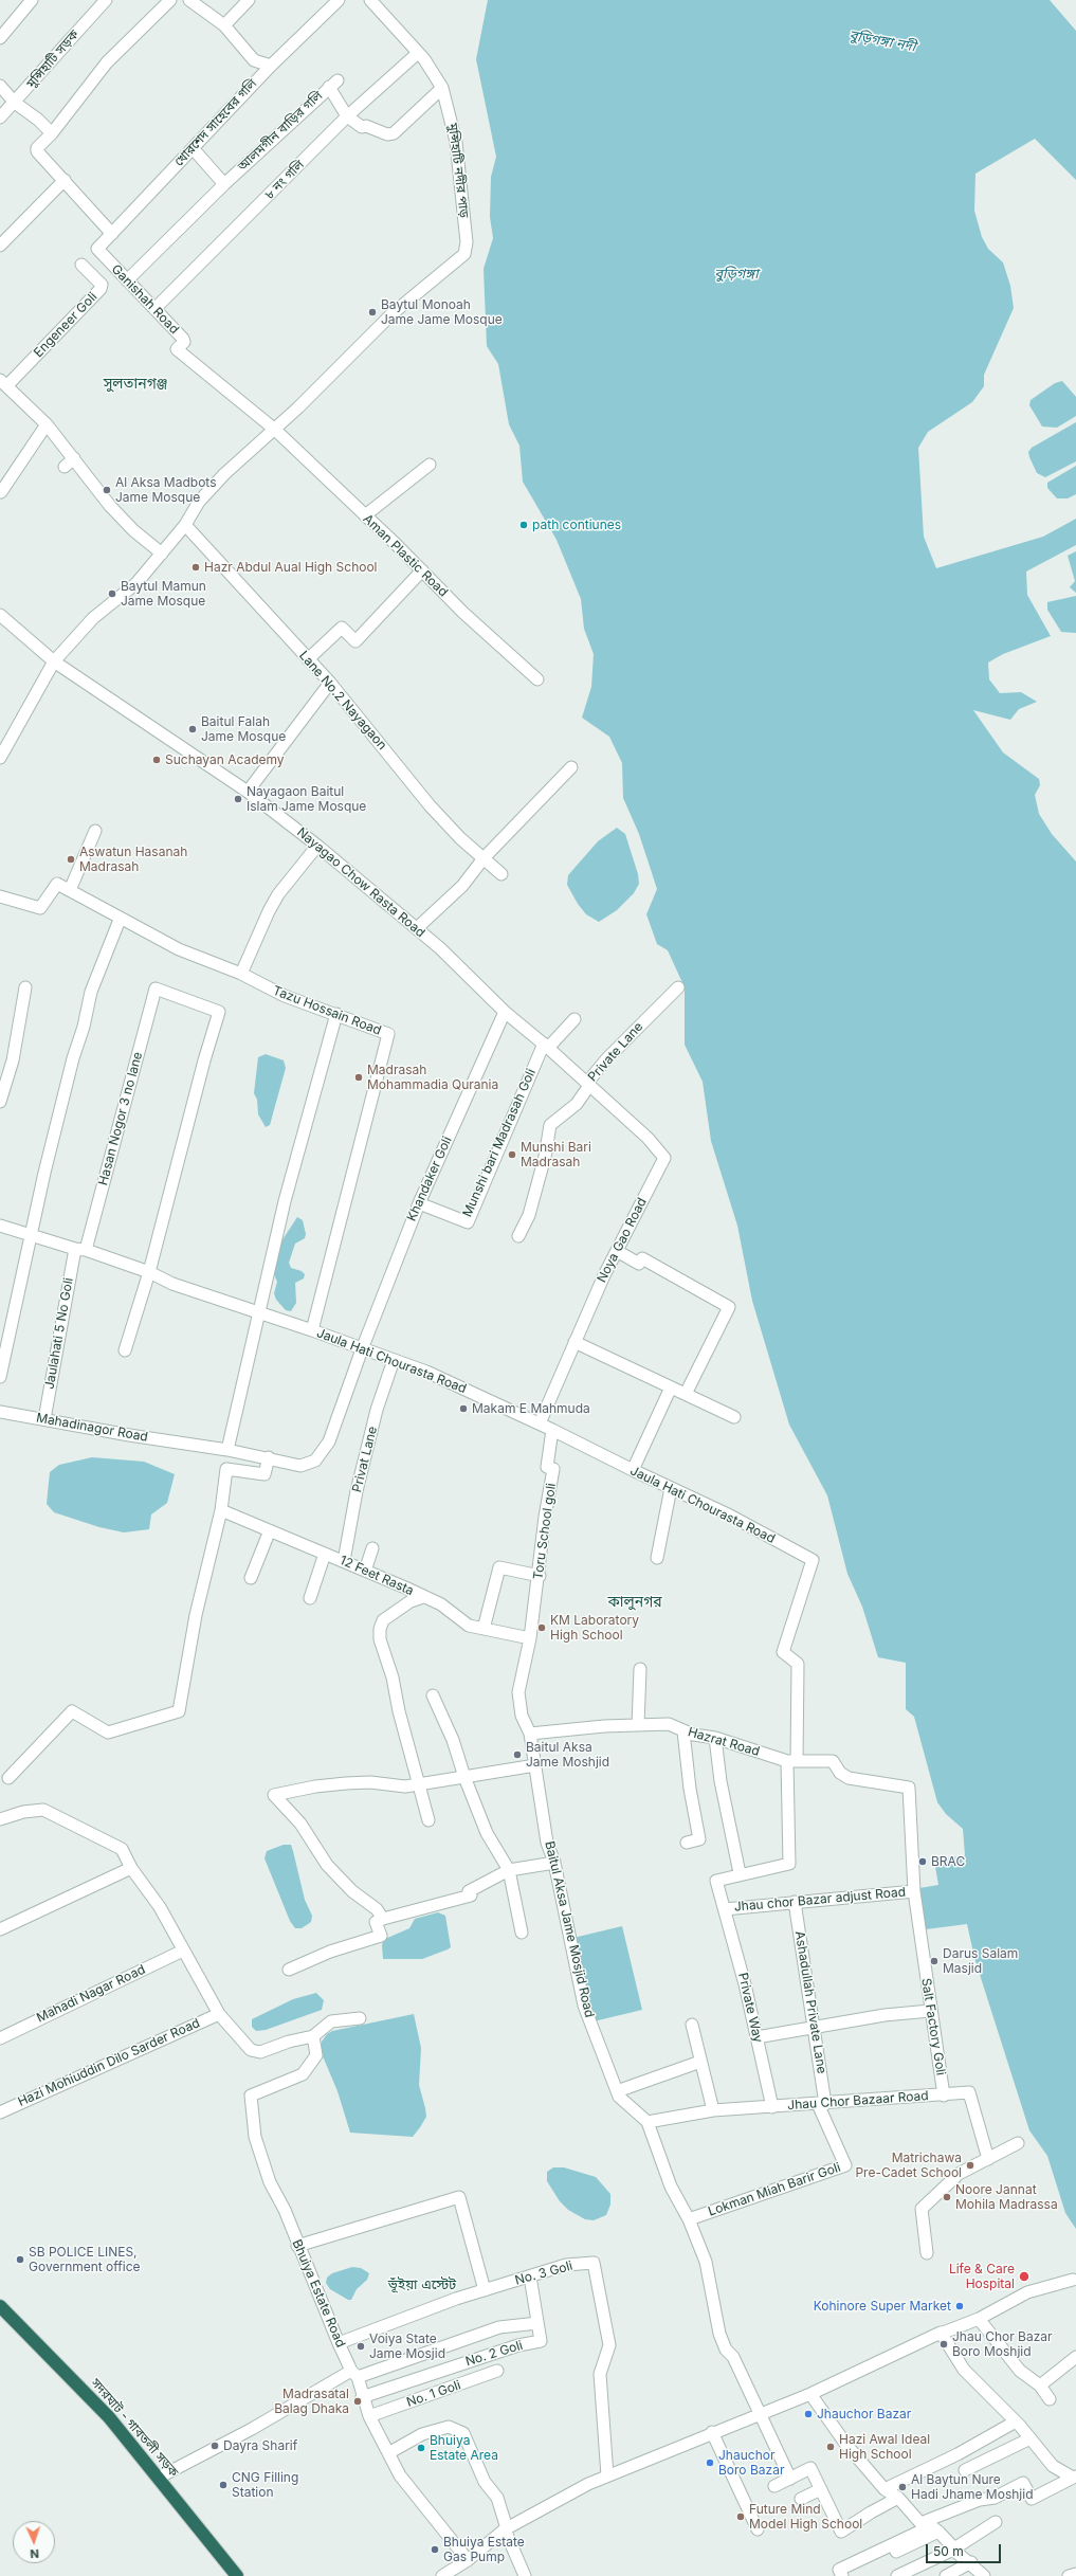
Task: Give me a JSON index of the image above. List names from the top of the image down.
{
  "streets": {
    "highway": ["সদরঘাট - গাবতলী সড়ক"],
    "street": [
      "মুন্সিহাটি সড়ক",
      "খোরশেদ সাহেবের গলি",
      "আলমগীন বাড়ির গলি",
      "মুন্সিহাটি নদীর পাড়",
      "৮ নং গলি",
      "Ganishah Road",
      "Engeneer Goli",
      "Aman Plastic Road",
      "Lane No.2 Nayagaon",
      "Nayagao Chow Rasta Road",
      "Tazu Hossain Road",
      "Private Lane",
      "Hasan Nogor 3 no lane",
      "Munshi bari Madrasah Goli",
      "Khandaker Goli",
      "Noya Gao Road",
      "Jaulahati 5 No Goli",
      "Jaula Hati Chourasta Road",
      "Mahadinagor Road",
      "Privat Lane",
      "Toru School goli",
      "12 Feet Rasta",
      "Hazrat Road",
      "Jhau chor Bazar adjust Road",
      "Baitul Aksa Jame Mosjid Road",
      "Mahadi Nagar Road",
      "Ashadullah Private Lane",
      "Private Way",
      "Salt Factory Goli",
      "Hazi Mohiuddin Dilo Sarder Road",
      "Jhau Chor Bazaar Road",
      "Lokman Miah Barir Goli",
      "No. 3 Goli",
      "Bhuiya Estate Road",
      "No. 2 Goli",
      "No. 1 Goli"
    ]
  },
  "crossings": [
    ["খোরশেদ সাহেবের গলি", "Ganishah Road"],
    ["আলমগীন বাড়ির গলি", "৮ নং গলি"],
    ["আলমগীন বাড়ির গলি", "Ganishah Road"],
    ["মুন্সিহাটি নদীর পাড়", "৮ নং গলি"],
    ["মুন্সিহাটি নদীর পাড়", "Ganishah Road"],
    ["মুন্সিহাটি নদীর পাড়", "Aman Plastic Road"],
    ["৮ নং গলি", "Ganishah Road"],
    ["Ganishah Road", "Aman Plastic Road"],
    ["Nayagao Chow Rasta Road", "Private Lane"],
    ["Nayagao Chow Rasta Road", "Munshi bari Madrasah Goli"],
    ["Nayagao Chow Rasta Road", "Khandaker Goli"],
    ["Nayagao Chow Rasta Road", "Noya Gao Road"],
    ["Tazu Hossain Road", "Jaula Hati Chourasta Road"],
    ["Private Lane", "Noya Gao Road"],
    ["Hasan Nogor 3 no lane", "Jaulahati 5 No Goli"],
    ["Hasan Nogor 3 no lane", "Jaula Hati Chourasta Road"],
    ["Munshi bari Madrasah Goli", "Khandaker Goli"],
    ["Khandaker Goli", "Jaula Hati Chourasta Road"],
    ["Khandaker Goli", "Mahadinagor Road"],
    ["Noya Gao Road", "Jaula Hati Chourasta Road"],
    ["Jaulahati 5 No Goli", "Jaula Hati Chourasta Road"],
    ["Jaulahati 5 No Goli", "Mahadinagor Road"],
    ["Jaula Hati Chourasta Road", "Privat Lane"],
    ["Jaula Hati Chourasta Road", "Toru School goli"],
    ["Jaula Hati Chourasta Road", "Hazrat Road"],
    ["Privat Lane", "12 Feet Rasta"],
    ["Toru School goli", "12 Feet Rasta"],
    ["Toru School goli", "Baitul Aksa Jame Mosjid Road"],
    ["12 Feet Rasta", "Baitul Aksa Jame Mosjid Road"],
    ["Hazrat Road", "Baitul Aksa Jame Mosjid Road"],
    ["Hazrat Road", "Salt Factory Goli"],
    ["Jhau chor Bazar adjust Road", "Ashadullah Private Lane"],
    ["Jhau chor Bazar adjust Road", "Private Way"],
    ["Jhau chor Bazar adjust Road", "Salt Factory Goli"],
    ["Baitul Aksa Jame Mosjid Road", "Jhau Chor Bazaar Road"],
    ["Ashadullah Private Lane", "Jhau Chor Bazaar Road"],
    ["Ashadullah Private Lane", "Lokman Miah Barir Goli"],
    ["Private Way", "Jhau Chor Bazaar Road"],
    ["Salt Factory Goli", "Jhau Chor Bazaar Road"],
    ["Jhau Chor Bazaar Road", "Lokman Miah Barir Goli"],
    ["No. 3 Goli", "Bhuiya Estate Road"],
    ["No. 3 Goli", "No. 2 Goli"],
    ["Bhuiya Estate Road", "No. 2 Goli"],
    ["Bhuiya Estate Road", "No. 1 Goli"]
  ],
  "districts": ["সুলতানগঞ্জ", "কালুনগর", "ভূঁইয়া এস্টেট"],
  "water": ["বুড়িগঙ্গা নদী", "বুড়িগঙ্গা"],
  "places": [
    "Baytul Monoah Jame Jame Mosque",
    "Al Aksa Madbots Jame Mosque",
    "path contiunes",
    "Hazr Abdul Aual High School",
    "Baytul Mamun Jame Mosque",
    "Baitul Falah Jame Mosque",
    "Suchayan Academy",
    "Nayagaon Baitul Islam Jame Mosque",
    "Aswatun Hasanah Madrasah",
    "Madrasah Mohammadia Qurania",
    "Munshi Bari Madrasah",
    "Makam E Mahmuda",
    "KM Laboratory High School",
    "Baitul Aksa Jame Moshjid",
    "BRAC",
    "Darus Salam Masjid",
    "Matrichawa Pre-Cadet School",
    "Noore Jannat Mohila Madrassa",
    "SB POLICE LINES, Government office",
    "Life & Care Hospital",
    "Kohinore Super Market",
    "Jhau Chor Bazar Boro Moshjid",
    "Voiya State Jame Mosjid",
    "Madrasatal Balag Dhaka",
    "Jhauchor Bazar",
    "Dayra Sharif",
    "Hazi Awal Ideal High School",
    "Bhuiya Estate Area",
    "Jhauchor Boro Bazar",
    "CNG Filling Station",
    "Al Baytun Nure Hadi Jhame Moshjid",
    "Future Mind Model High School",
    "Bhuiya Estate Gas Pump"
  ],
  "scale_bar": "50 m",
  "north": "bottom"
}
